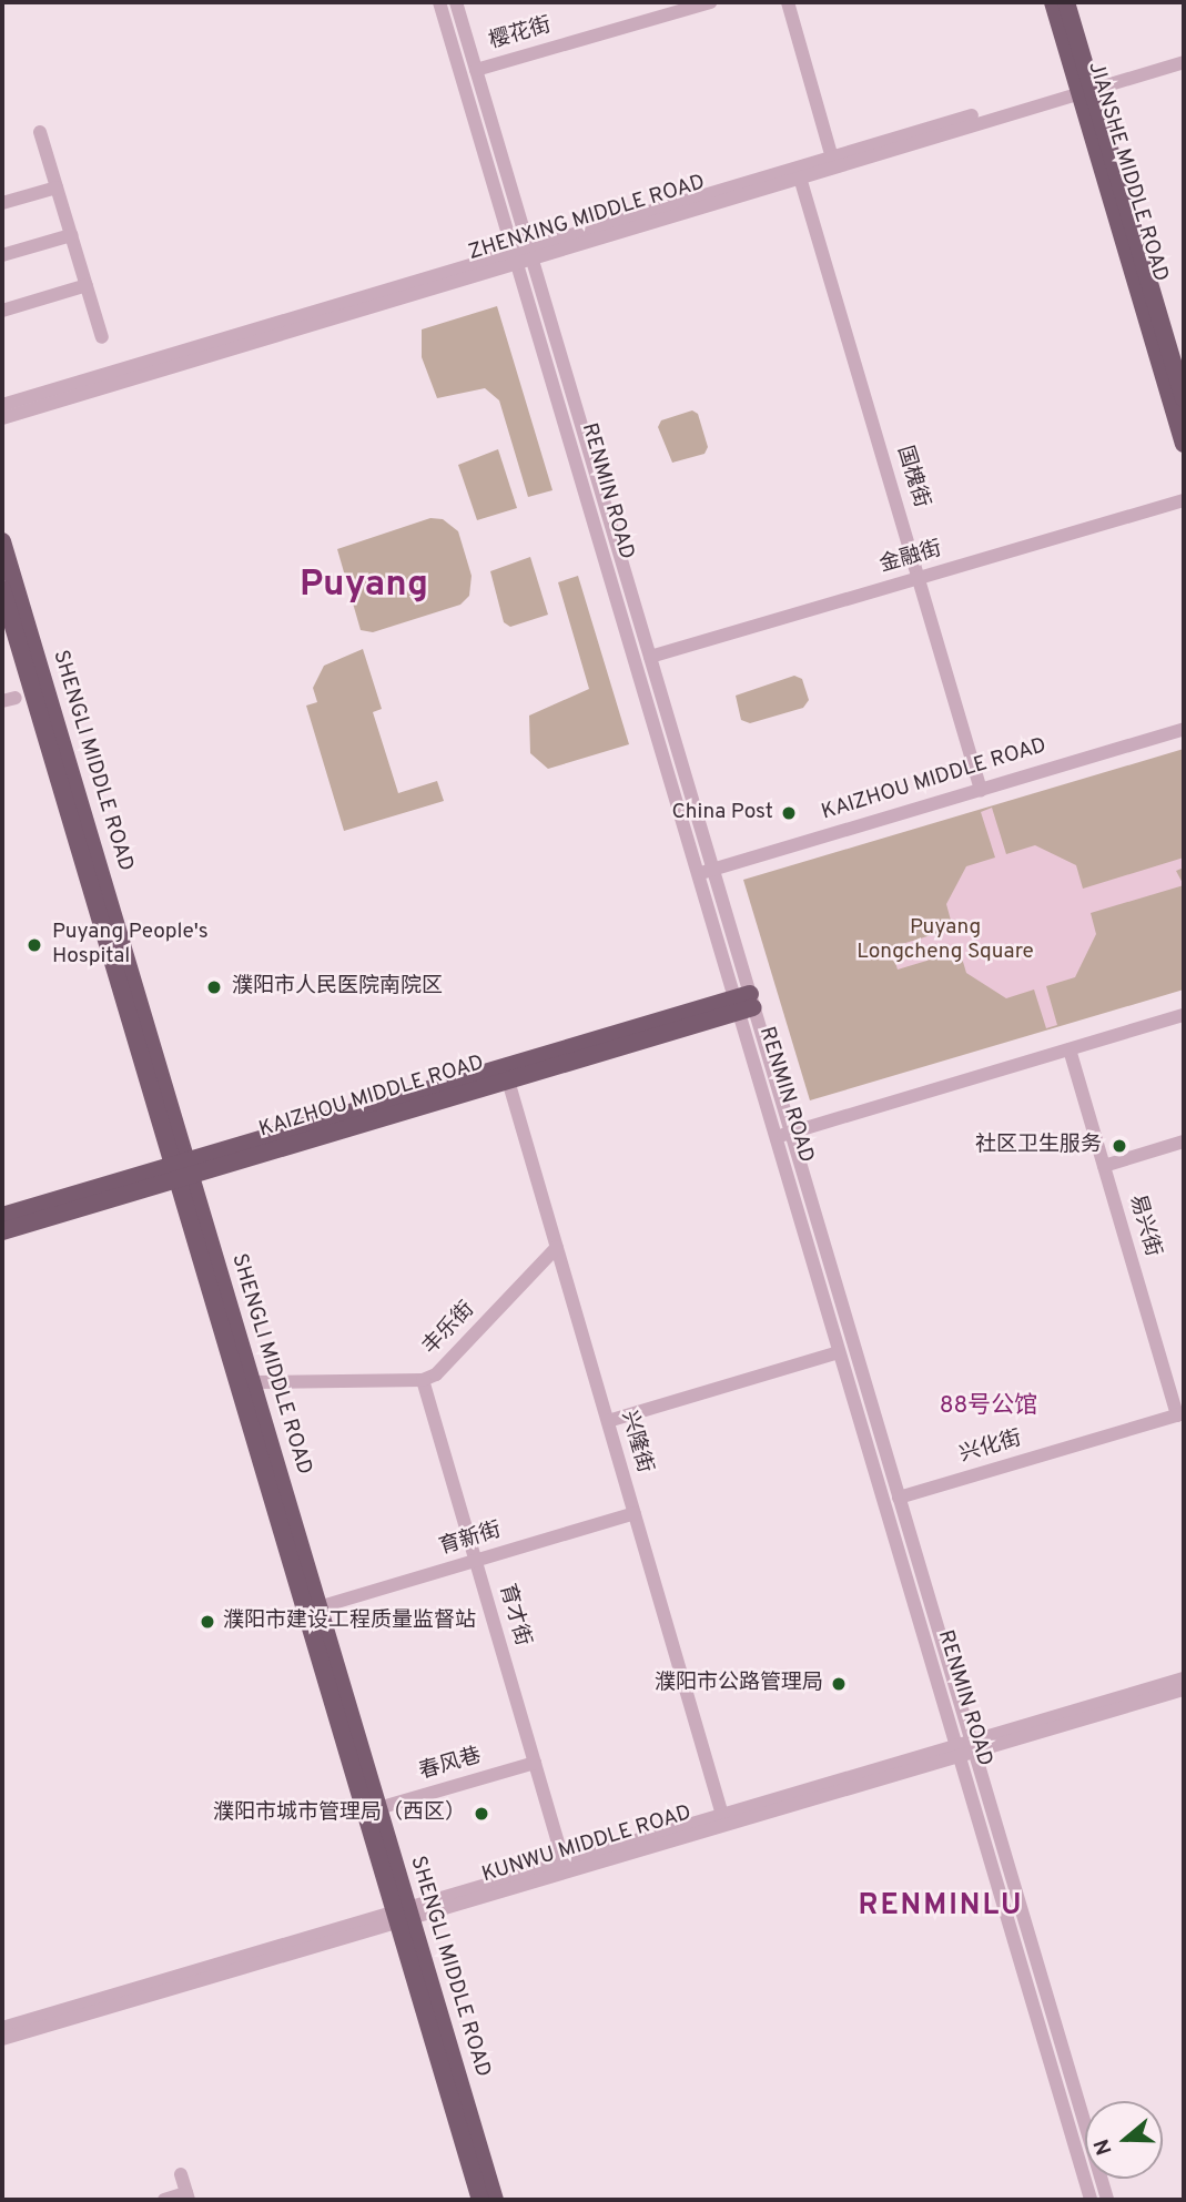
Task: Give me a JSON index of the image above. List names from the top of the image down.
{
  "streets": {
    "main road": ["JIANSHE MIDDLE ROAD", "SHENGLI MIDDLE ROAD", "KAIZHOU MIDDLE ROAD"],
    "street": [
      "樱花街",
      "ZHENXING MIDDLE ROAD",
      "国槐街",
      "RENMIN ROAD",
      "金融街",
      "易兴街",
      "丰乐街",
      "兴隆街",
      "兴化街",
      "育新街",
      "育才街",
      "春风巷",
      "KUNWU MIDDLE ROAD"
    ]
  },
  "crossings": [
    ["樱花街", "RENMIN ROAD"],
    ["JIANSHE MIDDLE ROAD", "ZHENXING MIDDLE ROAD"],
    ["ZHENXING MIDDLE ROAD", "国槐街"],
    ["ZHENXING MIDDLE ROAD", "RENMIN ROAD"],
    ["国槐街", "金融街"],
    ["国槐街", "KAIZHOU MIDDLE ROAD"],
    ["RENMIN ROAD", "金融街"],
    ["RENMIN ROAD", "KAIZHOU MIDDLE ROAD"],
    ["RENMIN ROAD", "兴化街"],
    ["RENMIN ROAD", "KUNWU MIDDLE ROAD"],
    ["SHENGLI MIDDLE ROAD", "KAIZHOU MIDDLE ROAD"],
    ["SHENGLI MIDDLE ROAD", "丰乐街"],
    ["SHENGLI MIDDLE ROAD", "育新街"],
    ["SHENGLI MIDDLE ROAD", "春风巷"],
    ["SHENGLI MIDDLE ROAD", "KUNWU MIDDLE ROAD"],
    ["KAIZHOU MIDDLE ROAD", "兴隆街"],
    ["易兴街", "兴化街"],
    ["丰乐街", "兴隆街"],
    ["丰乐街", "育才街"],
    ["兴隆街", "育新街"],
    ["兴隆街", "KUNWU MIDDLE ROAD"],
    ["育新街", "育才街"],
    ["育才街", "春风巷"],
    ["育才街", "KUNWU MIDDLE ROAD"]
  ],
  "districts": ["Puyang", "88号公馆", "RENMINLU"],
  "parks": ["Puyang Longcheng Square"],
  "places": [
    "China Post",
    "Puyang People's Hospital",
    "濮阳市人民医院南院区",
    "社区卫生服务",
    "濮阳市建设工程质量监督站",
    "濮阳市公路管理局",
    "濮阳市城市管理局（西区）"
  ],
  "north": "left"
}
